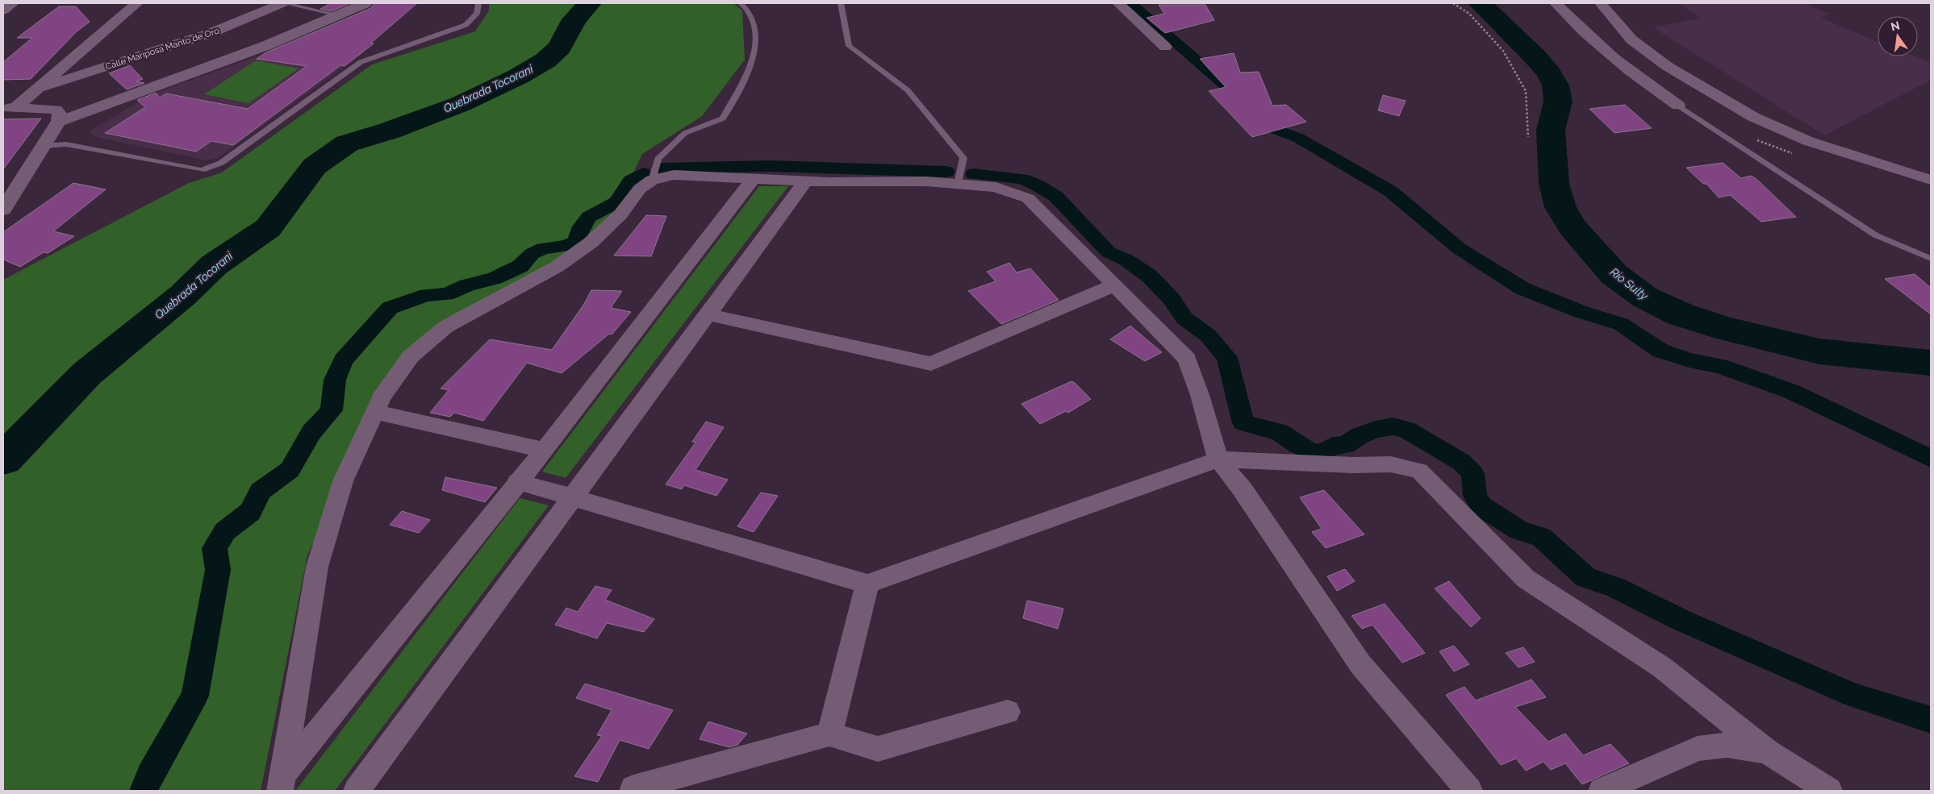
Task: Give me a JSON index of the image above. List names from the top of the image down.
{
  "streets": {
    "street": ["Calle Mariposa Manto de Oro"]
  },
  "water": ["Quebrada Tocorani", "Río Sulty"],
  "north": "top"
}
